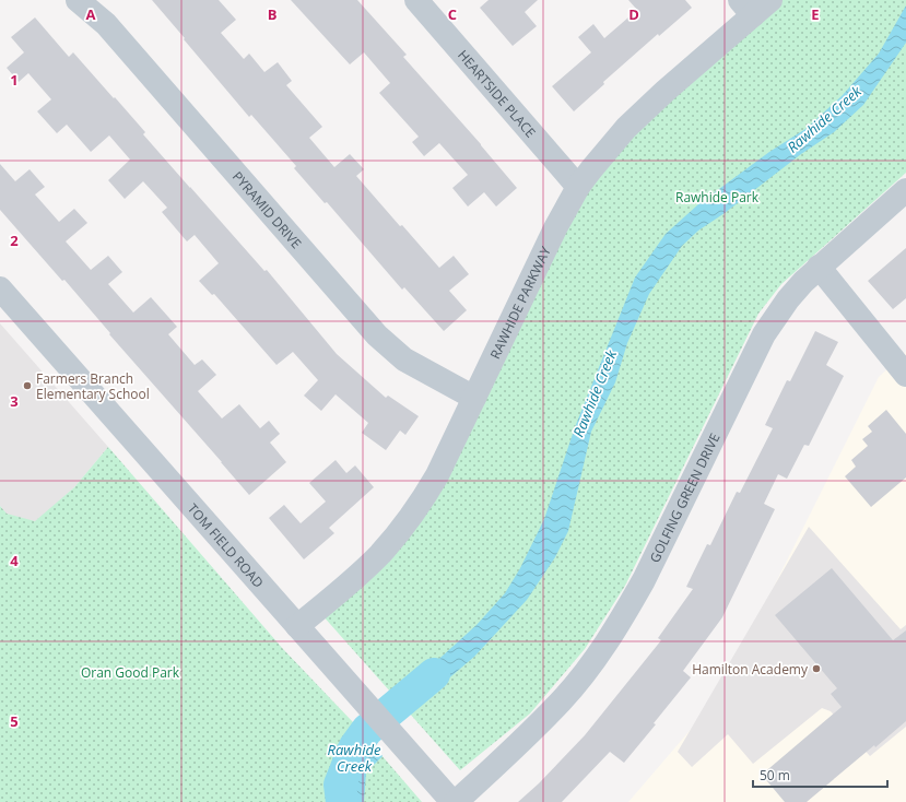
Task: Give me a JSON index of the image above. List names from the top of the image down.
{
  "streets": {
    "street": [
      "HEARTSIDE PLACE",
      "PYRAMID DRIVE",
      "RAWHIDE PARKWAY",
      "GOLFING GREEN DRIVE",
      "TOM FIELD ROAD"
    ]
  },
  "crossings": [
    ["HEARTSIDE PLACE", "RAWHIDE PARKWAY"],
    ["PYRAMID DRIVE", "RAWHIDE PARKWAY"],
    ["RAWHIDE PARKWAY", "TOM FIELD ROAD"],
    ["GOLFING GREEN DRIVE", "TOM FIELD ROAD"]
  ],
  "water": ["Rawhide Creek"],
  "parks": ["Rawhide Park", "Oran Good Park"],
  "places": ["Farmers Branch Elementary School", "Hamilton Academy"],
  "scale_bar": "50 m",
  "grid": {
    "columns": [
      "A",
      "B",
      "C",
      "D",
      "E"
    ],
    "rows": [
      "1",
      "2",
      "3",
      "4",
      "5"
    ]
  }
}
